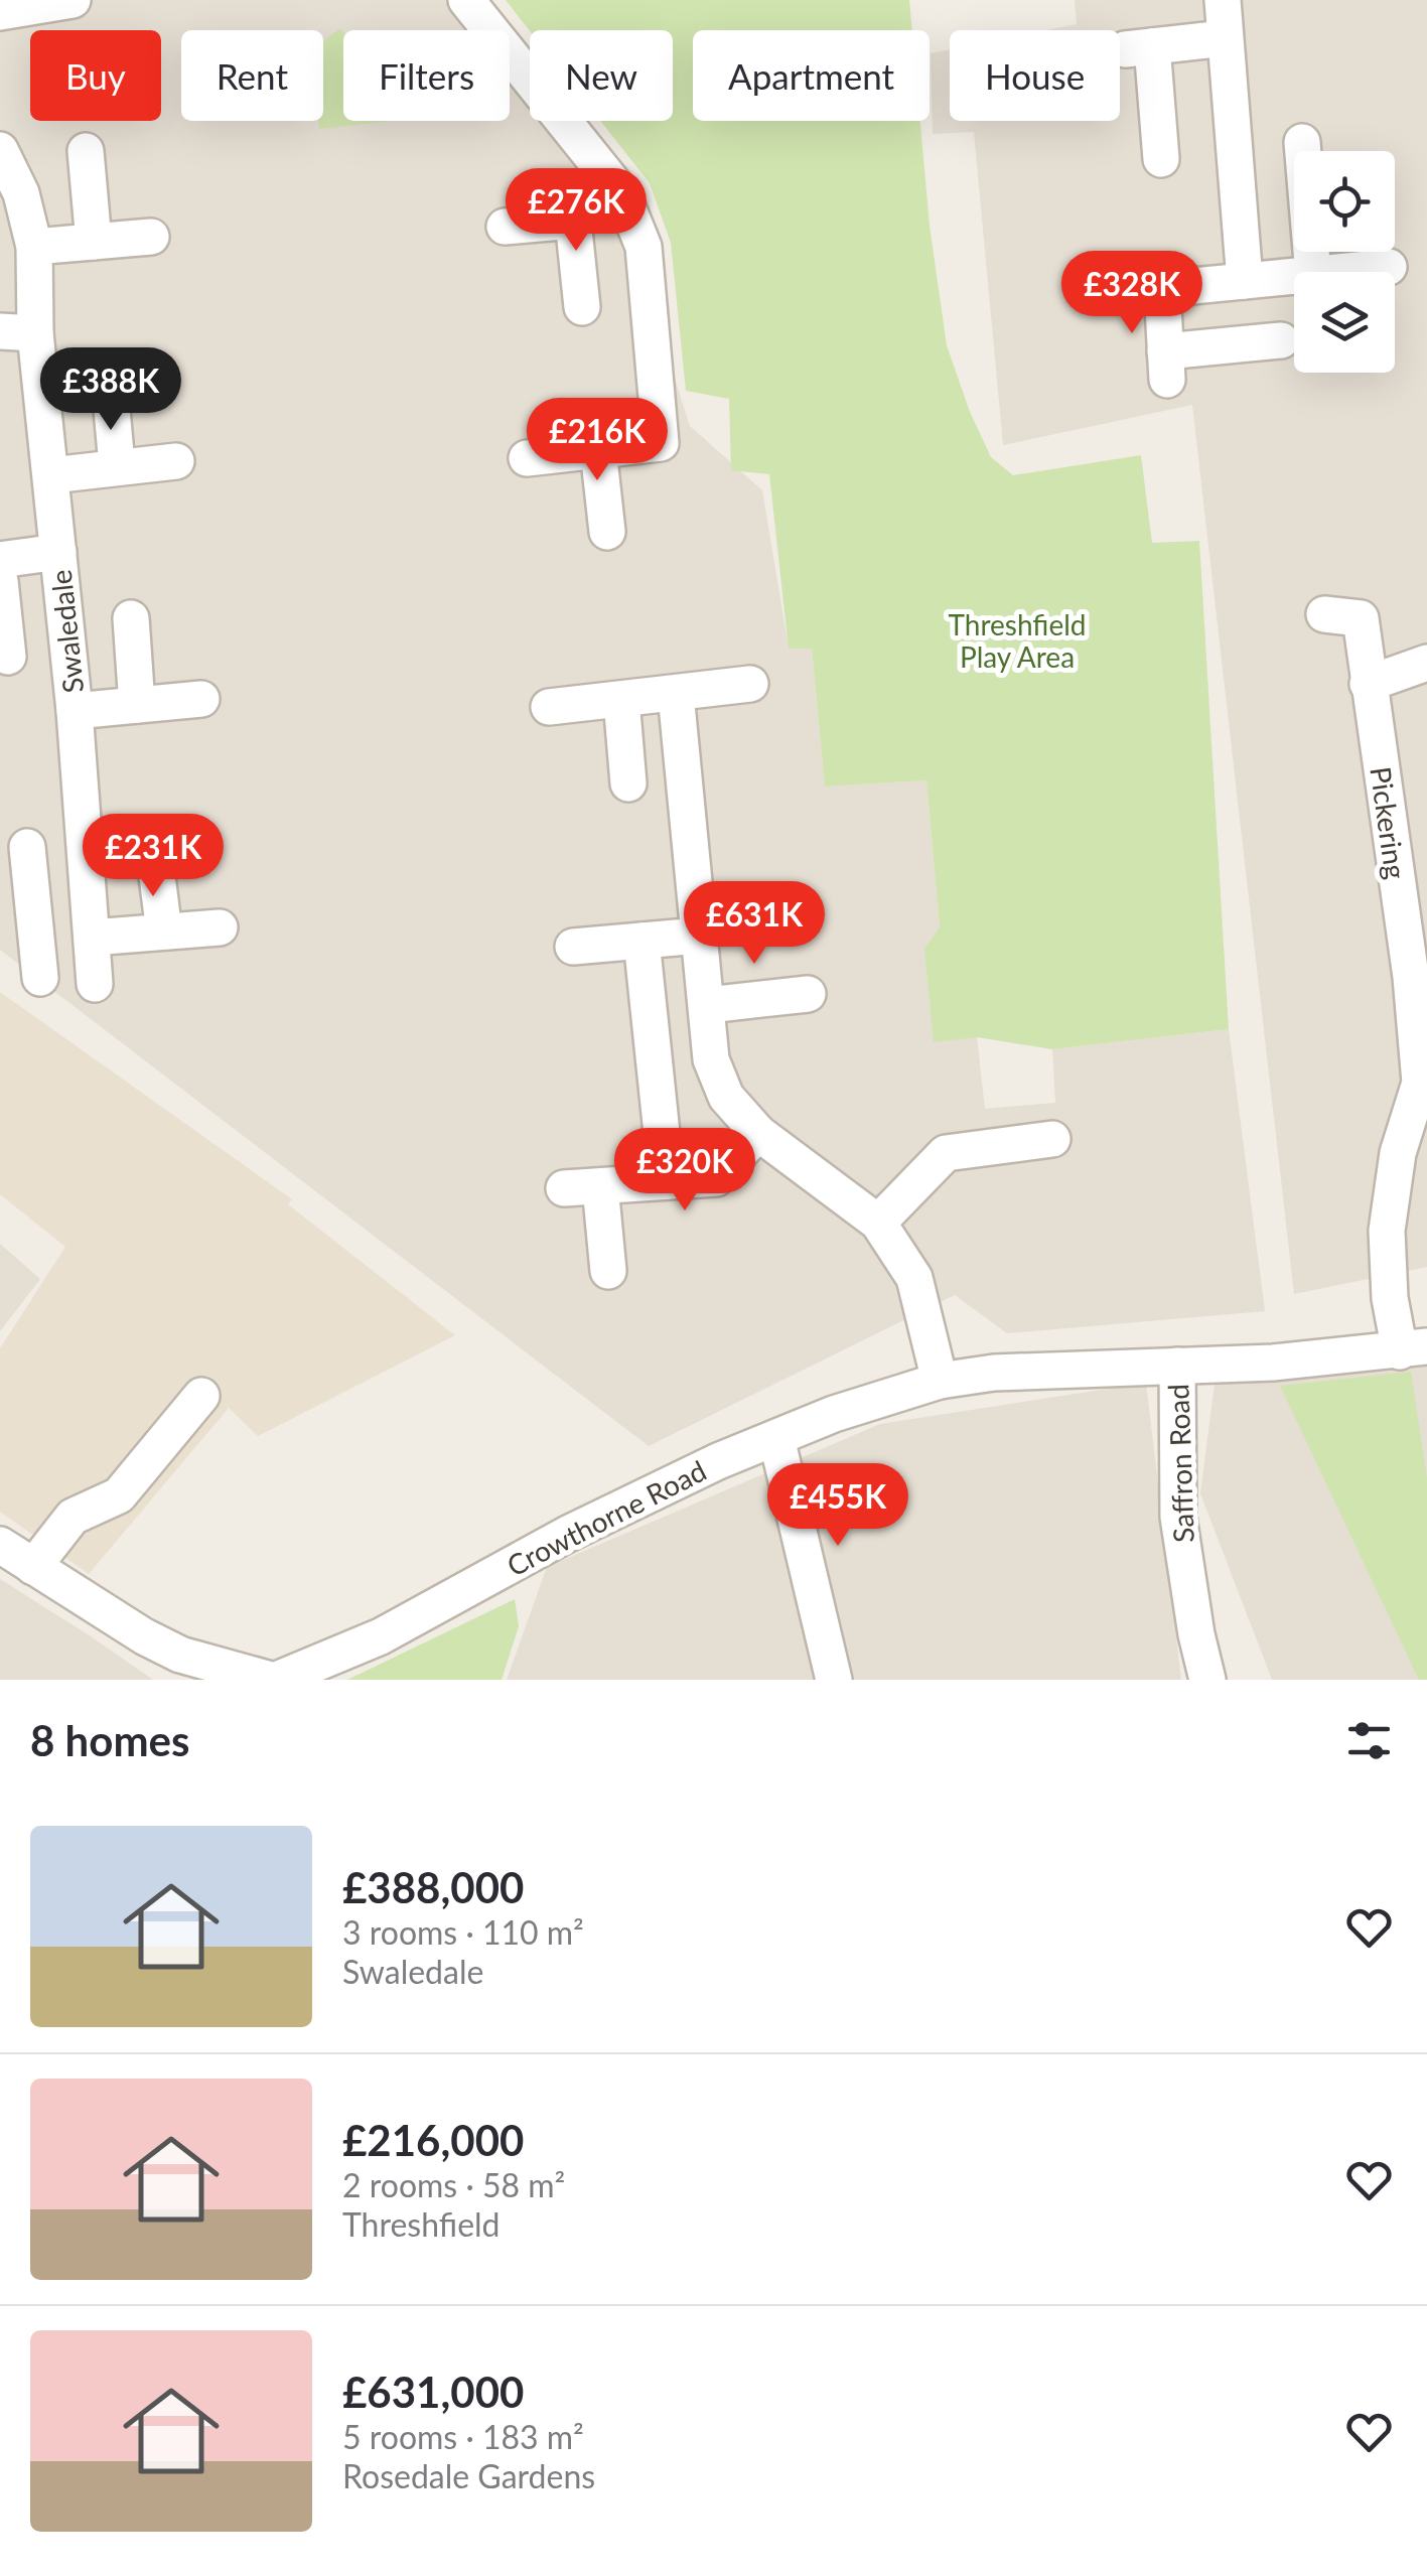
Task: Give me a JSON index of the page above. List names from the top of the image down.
{
  "streets": {
    "street": [
      "Swaledale",
      "Pickering",
      "Saffron Road",
      "Crowthorne Road"
    ]
  },
  "crossings": [
    ["Pickering", "Crowthorne Road"],
    ["Saffron Road", "Crowthorne Road"]
  ],
  "parks": ["Threshfield Play Area"],
  "page": {
    "chip": [
      "Buy",
      "Rent",
      "Filters",
      "New",
      "Apartment",
      "House"
    ],
    "price": [
      "£276K",
      "£328K",
      "£388K",
      "£216K",
      "£231K",
      "£631K",
      "£320K",
      "£455K"
    ],
    "heading": "8 homes",
    "list": [
      {
        "name": "£388,000",
        "note": "3 rooms · 110 m² · Swaledale"
      },
      {
        "name": "£216,000",
        "note": "2 rooms · 58 m² · Threshfield"
      },
      {
        "name": "£631,000",
        "note": "5 rooms · 183 m² · Rosedale Gardens"
      }
    ]
  }
}
